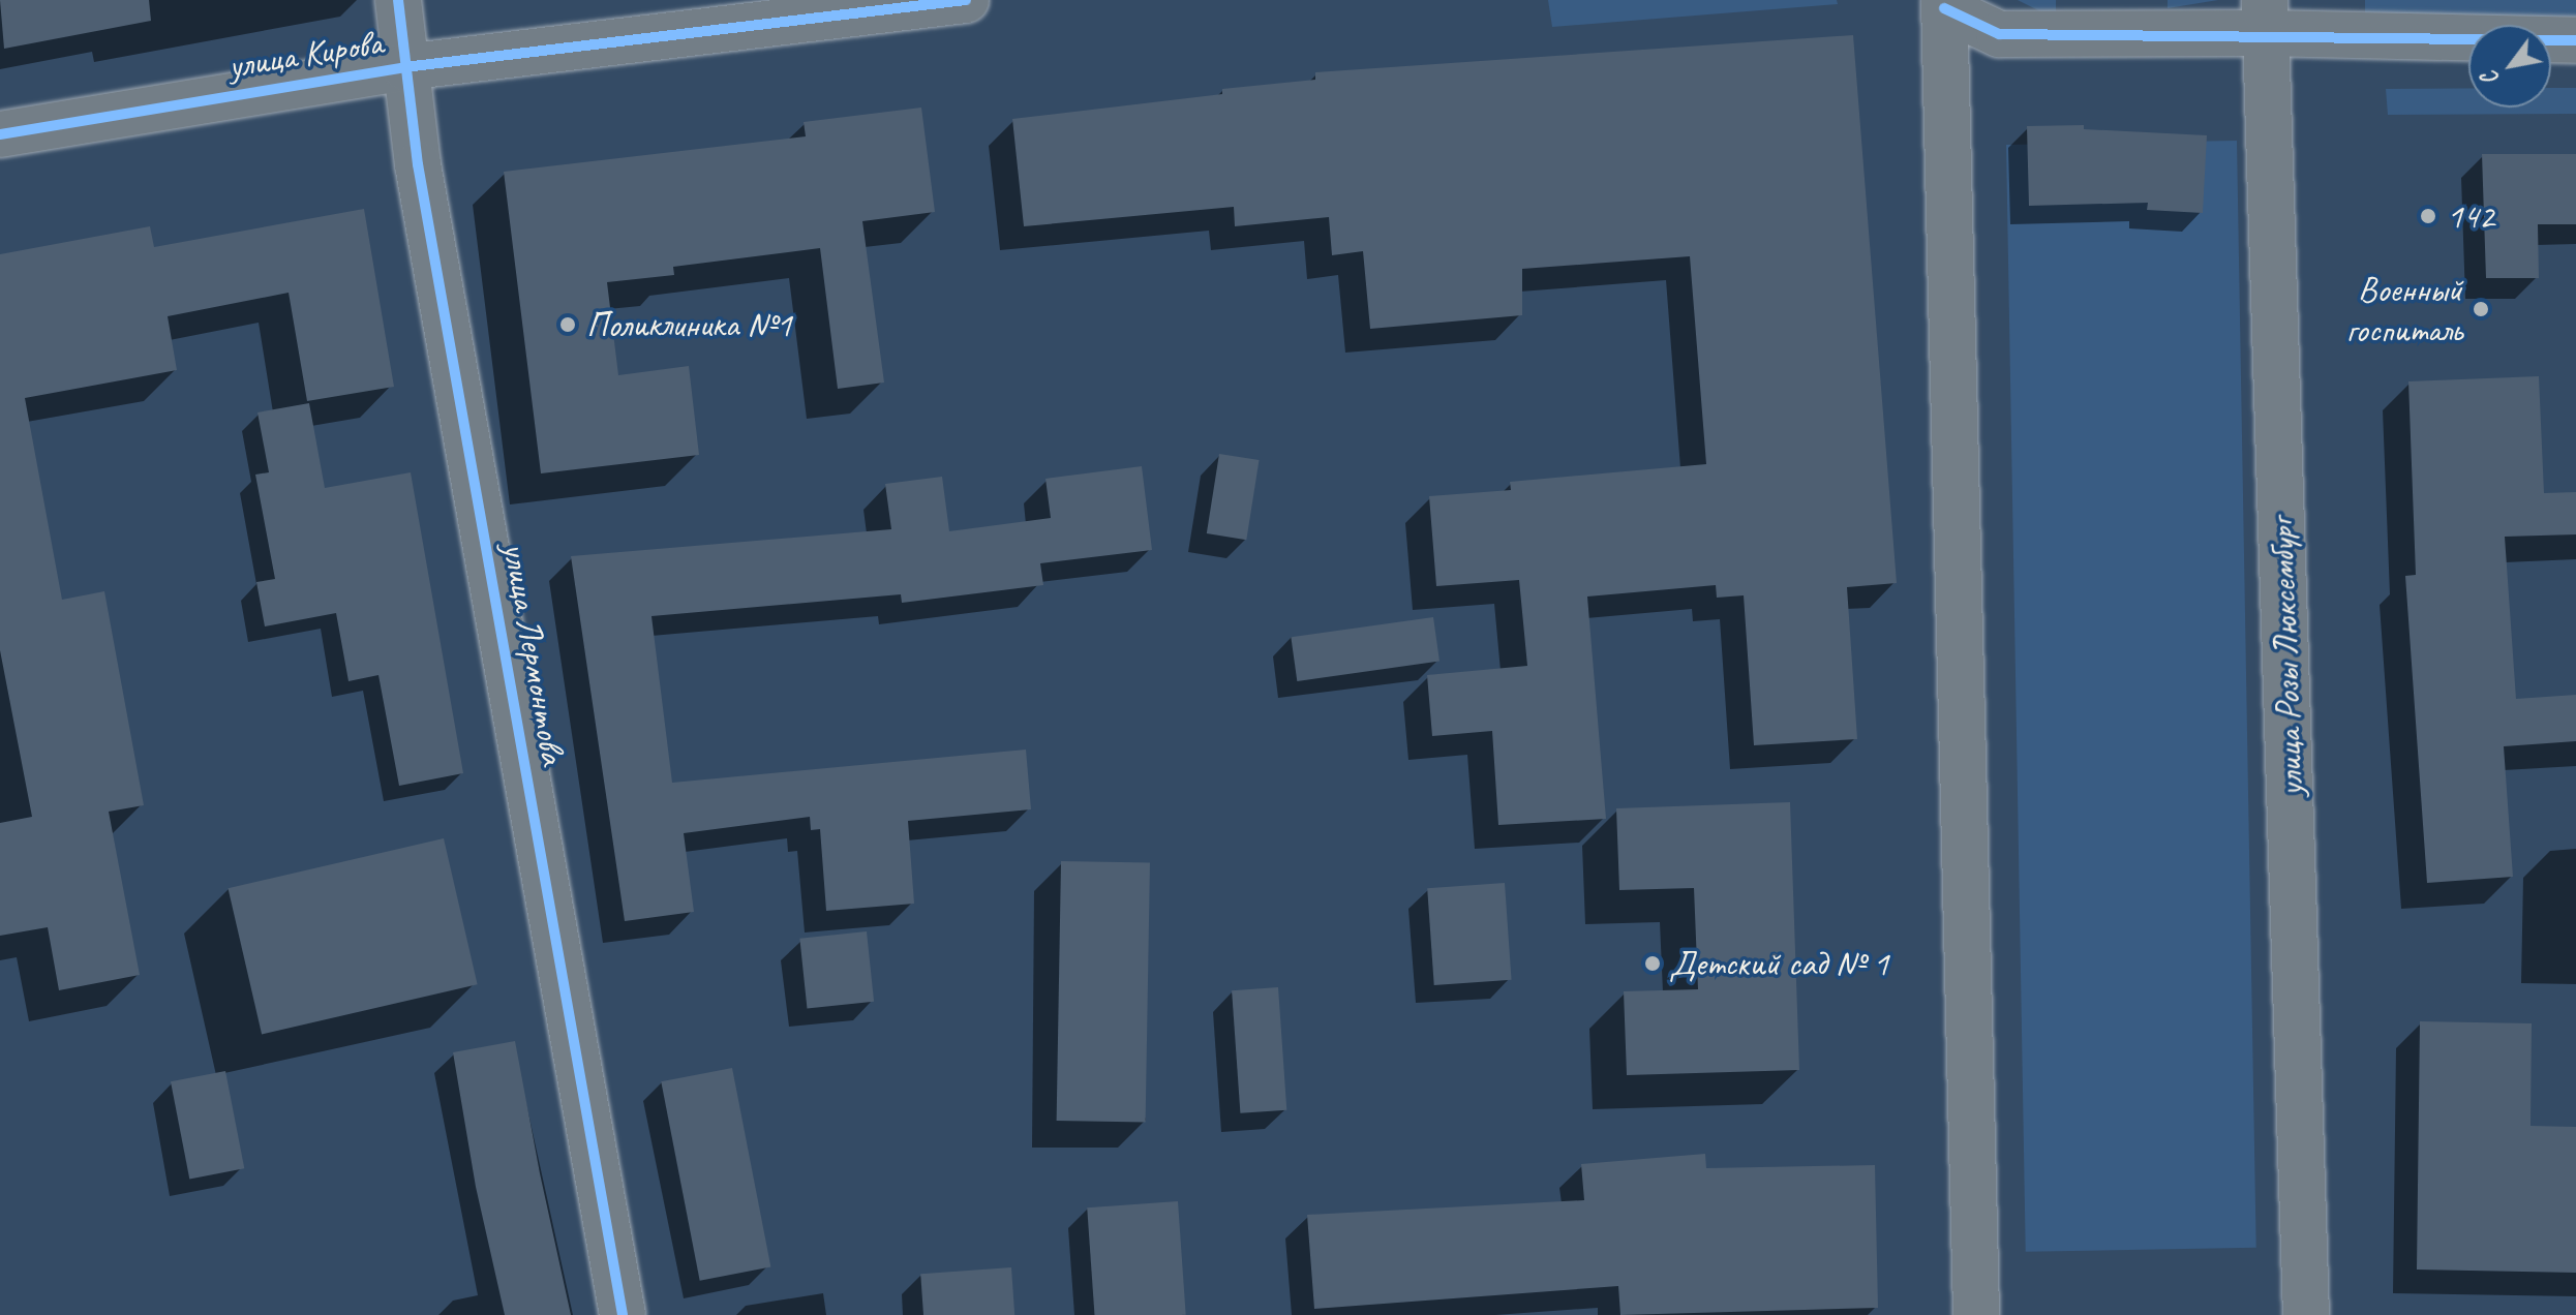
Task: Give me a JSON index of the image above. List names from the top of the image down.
{
  "streets": {
    "street": ["улица Кирова", "улица Лермонтова", "улица Розы Люксембург"]
  },
  "crossings": [
    ["улица Кирова", "улица Лермонтова"]
  ],
  "places": [
    "142",
    "Военный госпиталь",
    "Поликлиника №1",
    "Детский сад № 1"
  ],
  "north": "bottom left"
}
